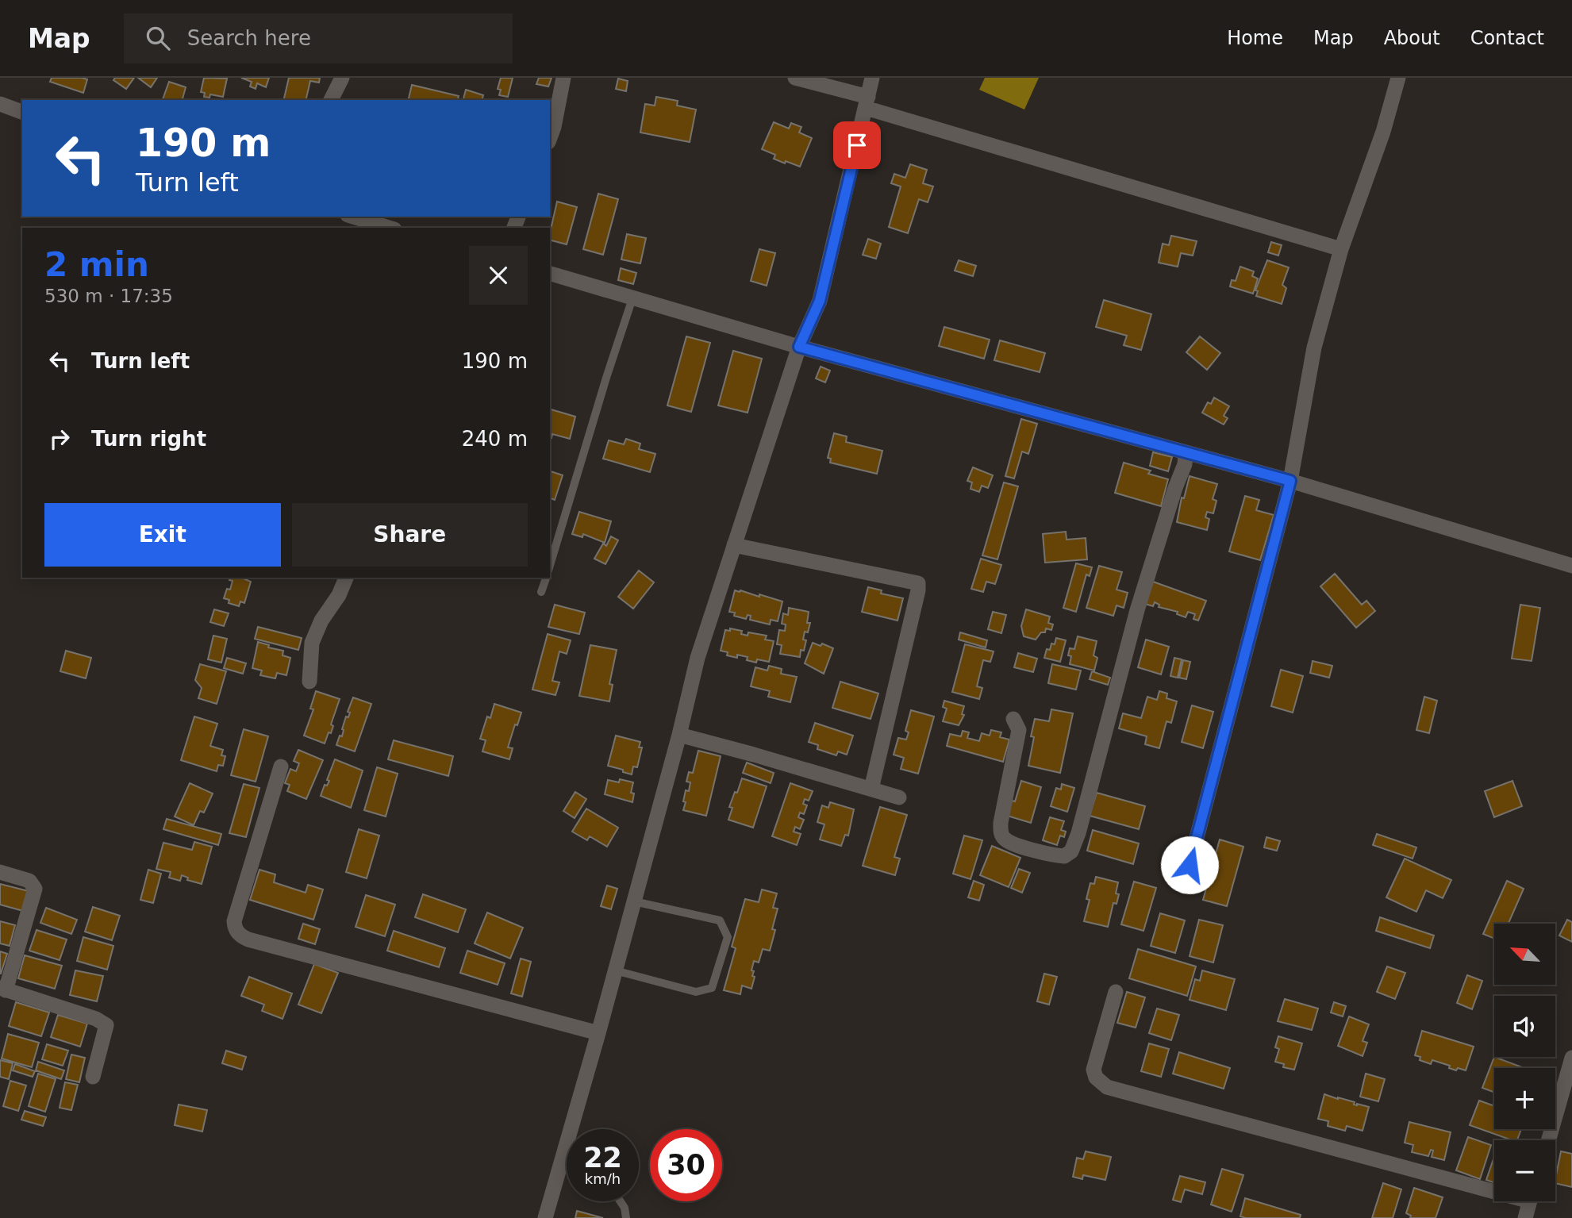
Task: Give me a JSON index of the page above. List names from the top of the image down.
{
  "north": "top left",
  "page": {
    "header": "Map",
    "search": "Search here",
    "nav": [
      "Home",
      "Map",
      "About",
      "Contact"
    ],
    "turn": ["190 m", "Turn left"],
    "heading": ["2 min", "530 m · 17:35"],
    "list": [
      {
        "name": "Turn left",
        "value": "190 m"
      },
      {
        "name": "Turn right",
        "value": "240 m"
      }
    ],
    "buttons": ["Exit", "Share"],
    "map_buttons": ["+", "−"],
    "speed": "22 km/h",
    "limit": "30"
  }
}
